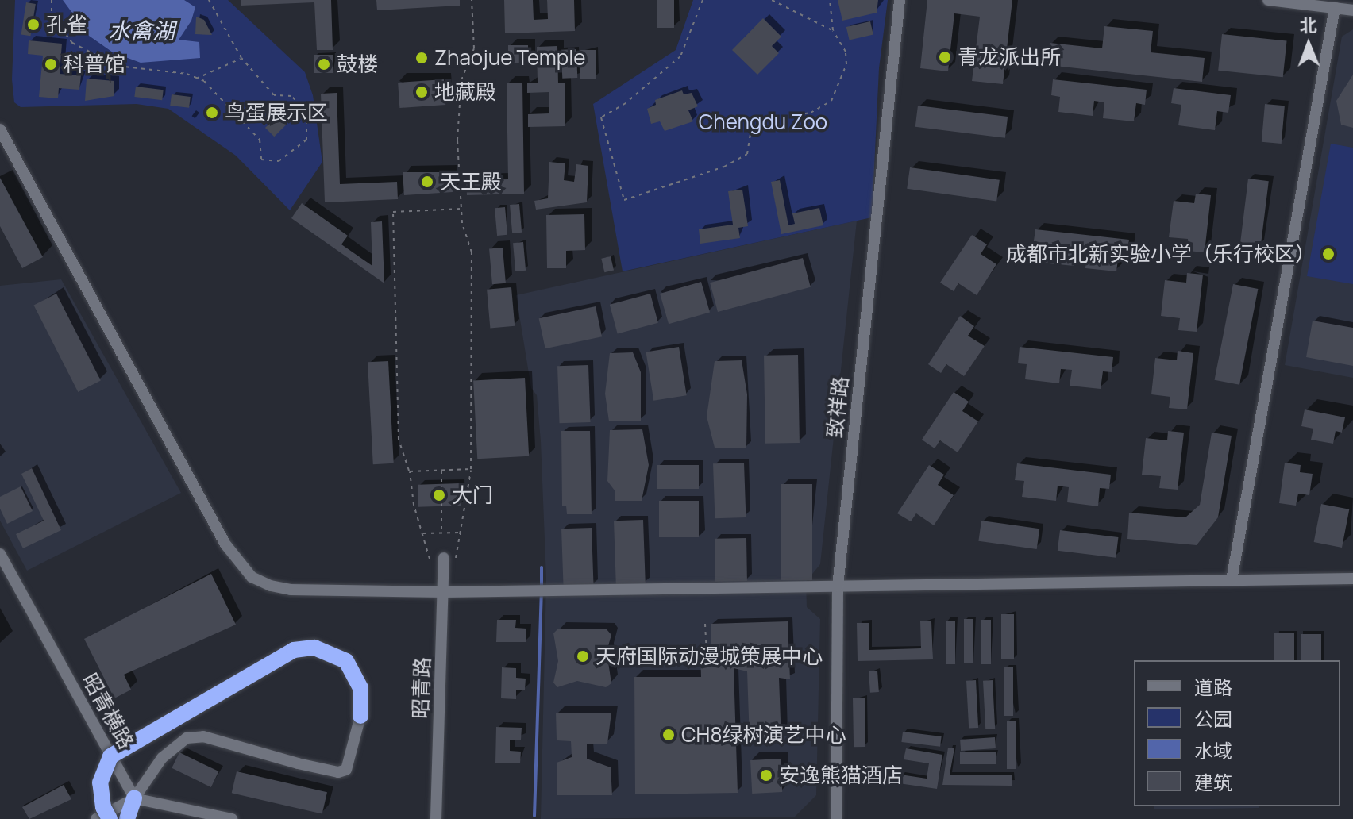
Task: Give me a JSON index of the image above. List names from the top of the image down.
{
  "streets": {
    "street": ["致祥路", "昭青路", "昭青横路"]
  },
  "water": ["水禽湖"],
  "parks": ["Chengdu Zoo"],
  "places": [
    "孔雀",
    "青龙派出所",
    "Zhaojue Temple",
    "科普馆",
    "鼓楼",
    "地藏殿",
    "鸟蛋展示区",
    "天王殿",
    "成都市北新实验小学（乐行校区）",
    "大门",
    "天府国际动漫城策展中心",
    "CH8绿树演艺中心",
    "安逸熊猫酒店"
  ],
  "legend": [
    "道路",
    "公园",
    "水域",
    "建筑"
  ],
  "north": "top"
}
